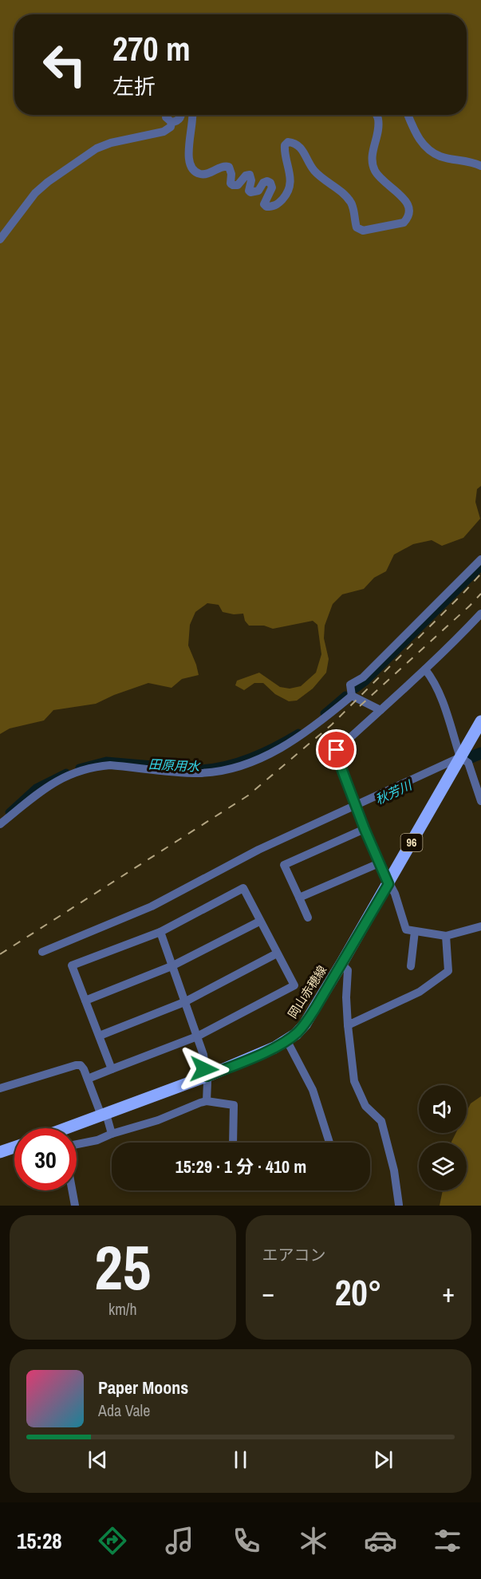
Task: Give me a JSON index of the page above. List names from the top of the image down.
{
  "streets": {
    "main road": ["96", "岡山赤穂線"]
  },
  "water": ["田原用水", "秋芳川"],
  "page": {
    "turn": ["270 m", "左折"],
    "limit": "30",
    "trip": "15:29 · 1 分 · 410 m",
    "tile": [
      ["25", "km/h"],
      "エアコン"
    ],
    "heat": ["−", "20°", "+"],
    "song": ["Paper Moons", "Ada Vale"],
    "tabs": "15:28"
  }
}
